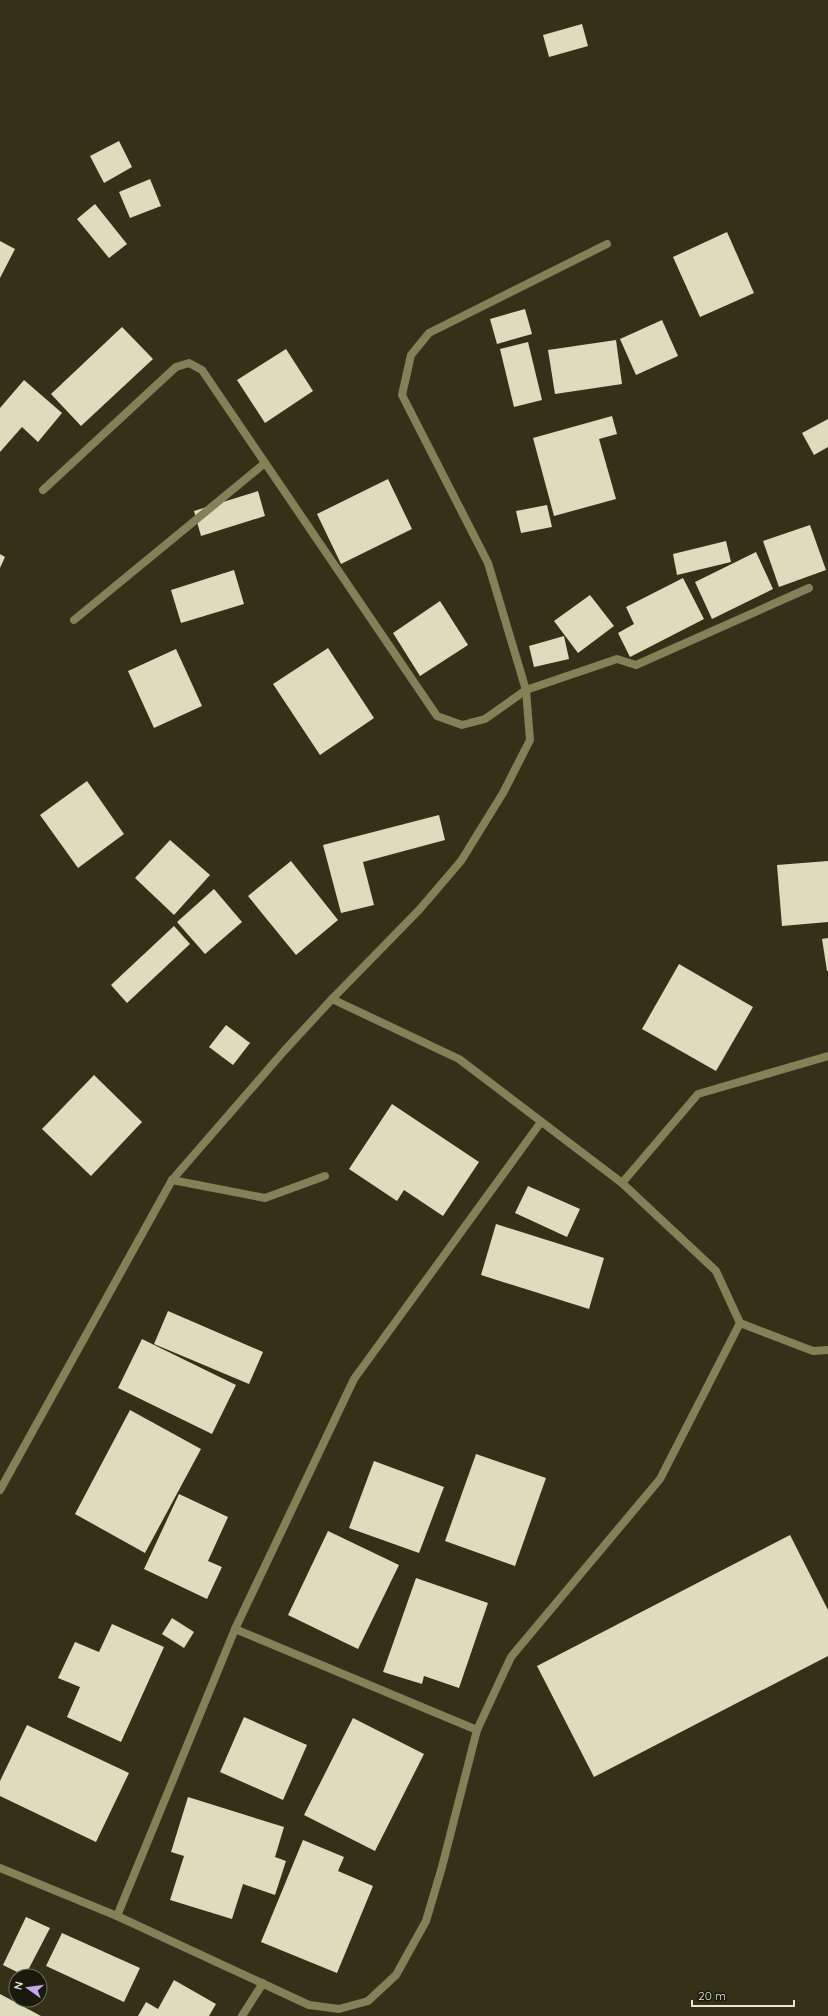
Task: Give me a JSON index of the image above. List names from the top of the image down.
{
  "scale_bar": "20 m",
  "north": "left"
}
